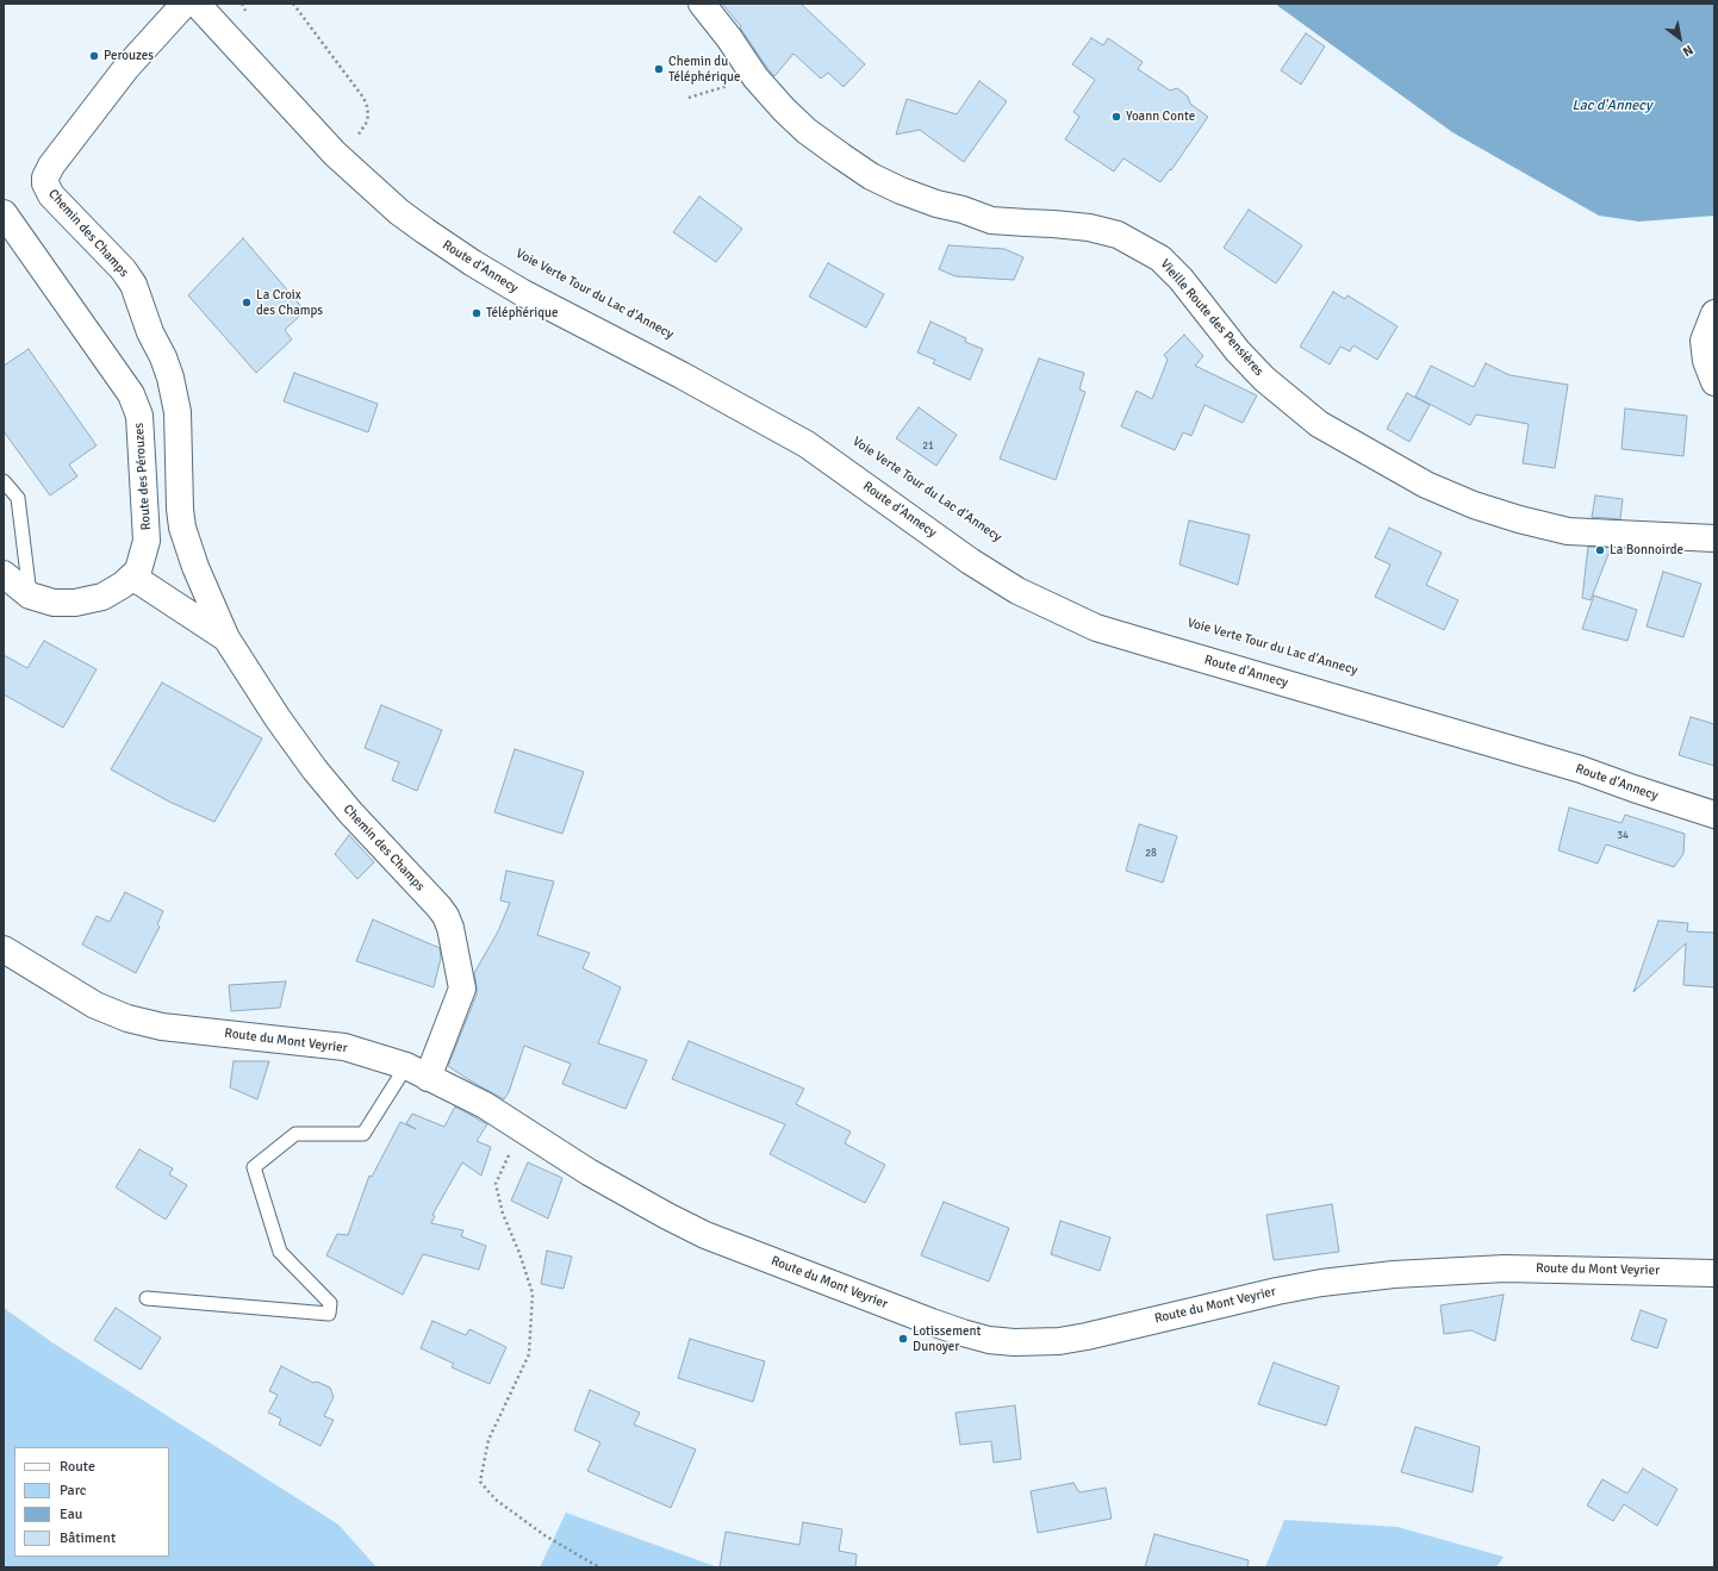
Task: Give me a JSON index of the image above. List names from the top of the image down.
{
  "streets": {
    "street": [
      "Chemin des Champs",
      "Route d'Annecy",
      "Vieille Route des Pensières",
      "Route des Pérouzes",
      "Route du Mont Veyrier"
    ]
  },
  "crossings": [
    ["Chemin des Champs", "Route des Pérouzes"],
    ["Chemin des Champs", "Route du Mont Veyrier"]
  ],
  "water": ["Lac d'Annecy"],
  "places": [
    "Perouzes",
    "Chemin du Téléphérique",
    "Yoann Conte",
    "La Croix des Champs",
    "Téléphérique",
    "La Bonnoirde",
    "Lotissement Dunoyer"
  ],
  "house_numbers": ["21", "34", "28"],
  "legend": [
    "Route",
    "Parc",
    "Eau",
    "Bâtiment"
  ],
  "north": "bottom right"
}
